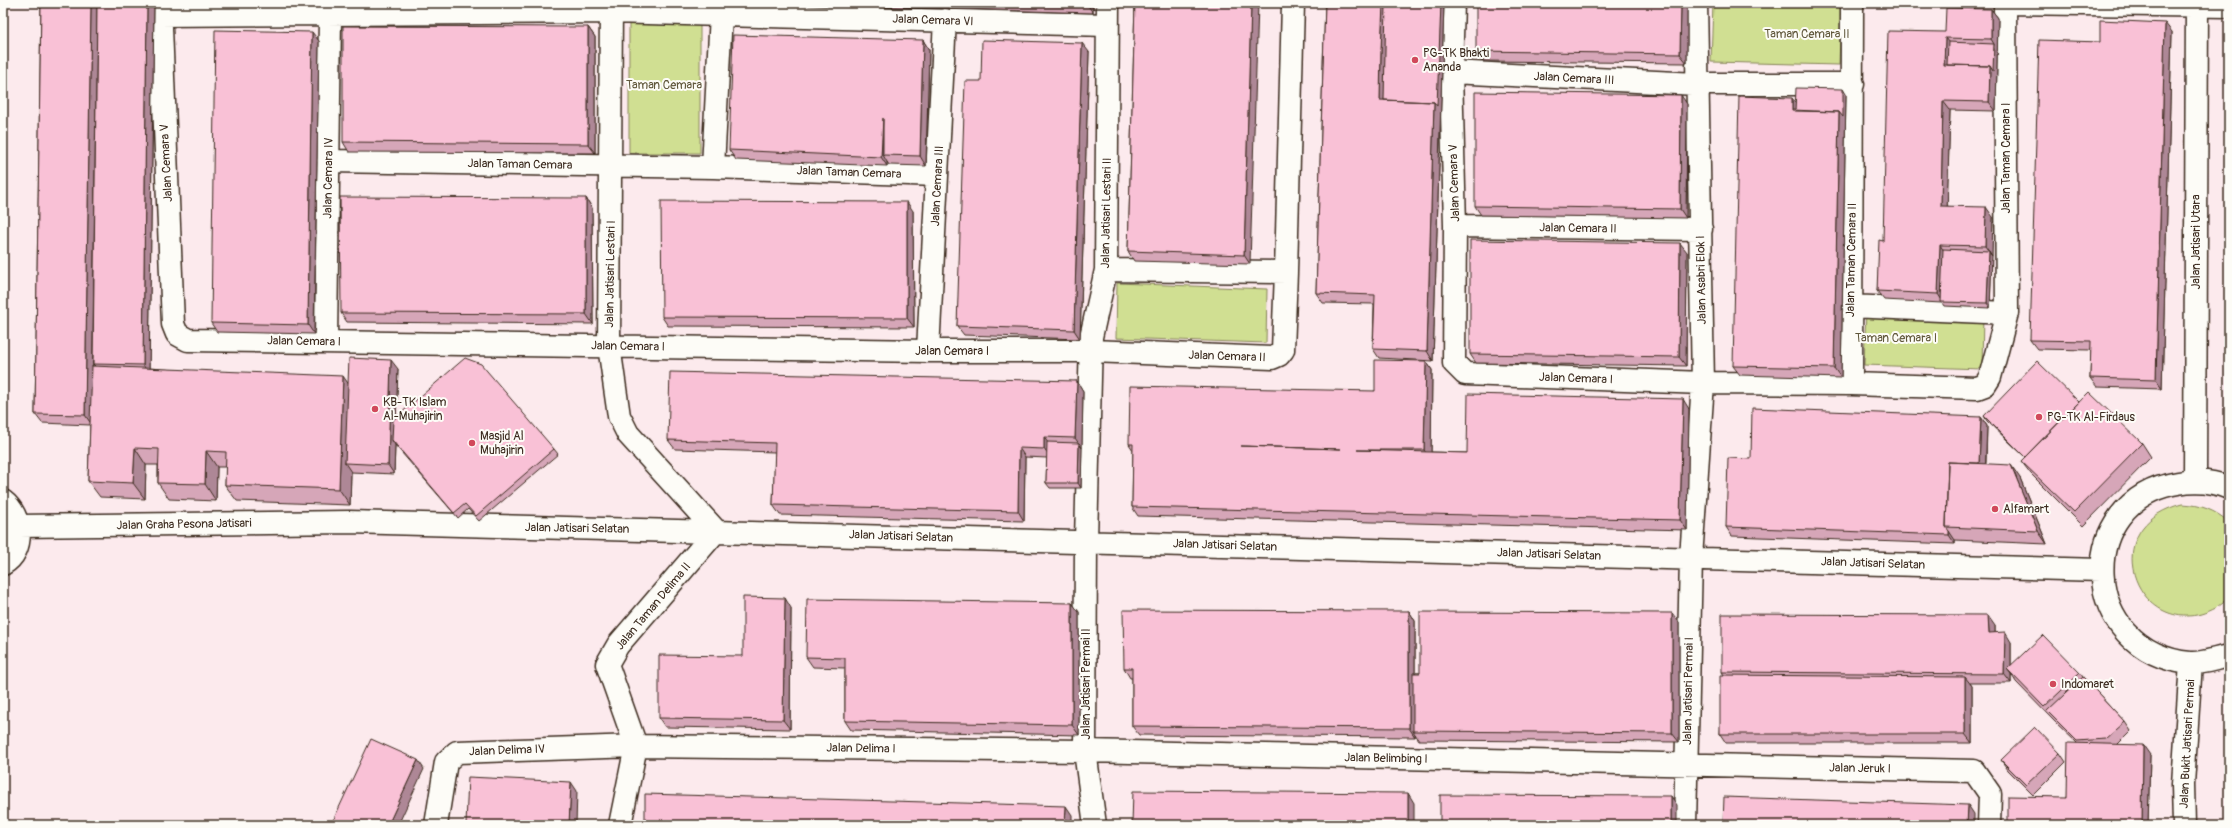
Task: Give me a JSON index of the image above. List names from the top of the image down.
{
  "streets": {
    "street": [
      "Jalan Cemara VI",
      "Jalan Cemara III",
      "Jalan Taman Cemara I",
      "Jalan Cemara V",
      "Jalan Taman Cemara",
      "Jalan Cemara IV",
      "Jalan Jatisari Lestari II",
      "Jalan Cemara II",
      "Jalan Jatisari Utara",
      "Jalan Taman Cemara II",
      "Jalan Jatisari Lestari I",
      "Jalan Asabri Elok I",
      "Jalan Cemara I",
      "Jalan Graha Pesona Jatisari",
      "Jalan Jatisari Selatan",
      "Jalan Taman Delima II",
      "Jalan Jatisari Permai II",
      "Jalan Jatisari Permai I",
      "Jalan Bukit Jatisari Permai",
      "Jalan Delima I",
      "Jalan Delima IV",
      "Jalan Belimbing I",
      "Jalan Jeruk I"
    ]
  },
  "crossings": [
    ["Jalan Cemara VI", "Jalan Cemara III"],
    ["Jalan Cemara VI", "Jalan Cemara V"],
    ["Jalan Cemara VI", "Jalan Cemara IV"],
    ["Jalan Cemara VI", "Jalan Jatisari Lestari II"],
    ["Jalan Cemara VI", "Jalan Jatisari Lestari I"],
    ["Jalan Cemara III", "Jalan Cemara V"],
    ["Jalan Cemara III", "Jalan Taman Cemara"],
    ["Jalan Cemara III", "Jalan Asabri Elok I"],
    ["Jalan Cemara III", "Jalan Cemara I"],
    ["Jalan Taman Cemara I", "Jalan Taman Cemara II"],
    ["Jalan Cemara V", "Jalan Cemara II"],
    ["Jalan Cemara V", "Jalan Cemara I"],
    ["Jalan Taman Cemara", "Jalan Cemara IV"],
    ["Jalan Taman Cemara", "Jalan Jatisari Lestari I"],
    ["Jalan Cemara IV", "Jalan Cemara I"],
    ["Jalan Jatisari Lestari II", "Jalan Cemara II"],
    ["Jalan Jatisari Lestari II", "Jalan Cemara I"],
    ["Jalan Jatisari Lestari II", "Jalan Jatisari Selatan"],
    ["Jalan Jatisari Lestari II", "Jalan Jatisari Permai II"],
    ["Jalan Cemara II", "Jalan Asabri Elok I"],
    ["Jalan Cemara II", "Jalan Cemara I"],
    ["Jalan Jatisari Utara", "Jalan Bukit Jatisari Permai"],
    ["Jalan Jatisari Lestari I", "Jalan Cemara I"],
    ["Jalan Jatisari Lestari I", "Jalan Jatisari Selatan"],
    ["Jalan Jatisari Lestari I", "Jalan Taman Delima II"],
    ["Jalan Asabri Elok I", "Jalan Cemara I"],
    ["Jalan Asabri Elok I", "Jalan Jatisari Selatan"],
    ["Jalan Asabri Elok I", "Jalan Jatisari Permai I"],
    ["Jalan Graha Pesona Jatisari", "Jalan Jatisari Selatan"],
    ["Jalan Jatisari Selatan", "Jalan Taman Delima II"],
    ["Jalan Jatisari Selatan", "Jalan Jatisari Permai II"],
    ["Jalan Jatisari Selatan", "Jalan Jatisari Permai I"],
    ["Jalan Jatisari Selatan", "Jalan Bukit Jatisari Permai"],
    ["Jalan Taman Delima II", "Jalan Delima I"],
    ["Jalan Taman Delima II", "Jalan Delima IV"],
    ["Jalan Jatisari Permai II", "Jalan Delima I"],
    ["Jalan Jatisari Permai II", "Jalan Belimbing I"],
    ["Jalan Jatisari Permai I", "Jalan Belimbing I"],
    ["Jalan Jatisari Permai I", "Jalan Jeruk I"],
    ["Jalan Delima I", "Jalan Delima IV"],
    ["Jalan Delima I", "Jalan Belimbing I"],
    ["Jalan Belimbing I", "Jalan Jeruk I"]
  ],
  "parks": ["Taman Cemara II", "Taman Cemara", "Taman Cemara I"],
  "places": [
    "PG-TK Bhakti Ananda",
    "KB-TK Islam Al-Muhajirin",
    "PG-TK Al-Firdaus",
    "Masjid Al Muhajirin",
    "Alfamart",
    "Indomaret"
  ]
}
